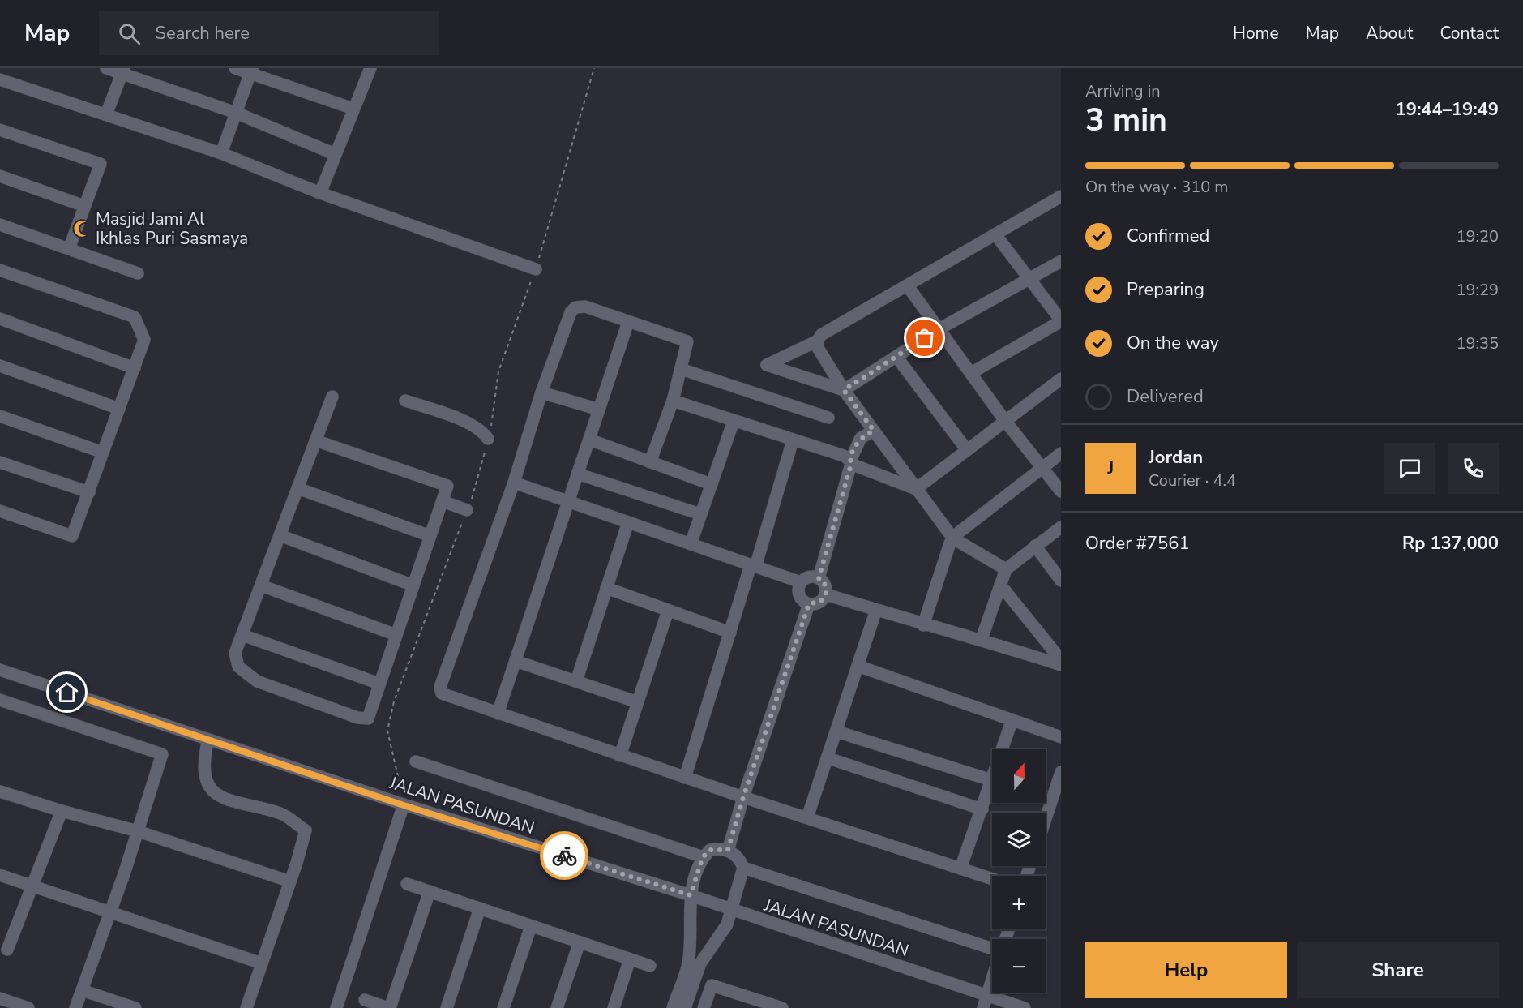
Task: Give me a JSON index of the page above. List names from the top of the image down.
{
  "streets": {
    "street": ["JALAN PASUNDAN"]
  },
  "places": {
    "mosque": ["Masjid Jami Al Ikhlas Puri Sasmaya"]
  },
  "north": "top",
  "page": {
    "header": "Map",
    "search": "Search here",
    "nav": [
      "Home",
      "Map",
      "About",
      "Contact"
    ],
    "heading": ["3 min", "Arriving in", "19:44–19:49"],
    "panel": [
      "Jordan",
      "Courier · 4.4",
      "Order #7561",
      "Rp 137,000"
    ],
    "bar": "On the way · 310 m",
    "list": [
      ["Confirmed", "19:20"],
      ["Preparing", "19:29"],
      ["On the way", "19:35"],
      "Delivered"
    ],
    "round": "J",
    "map_buttons": ["+", "−"],
    "buttons": ["Help", "Share"]
  }
}
